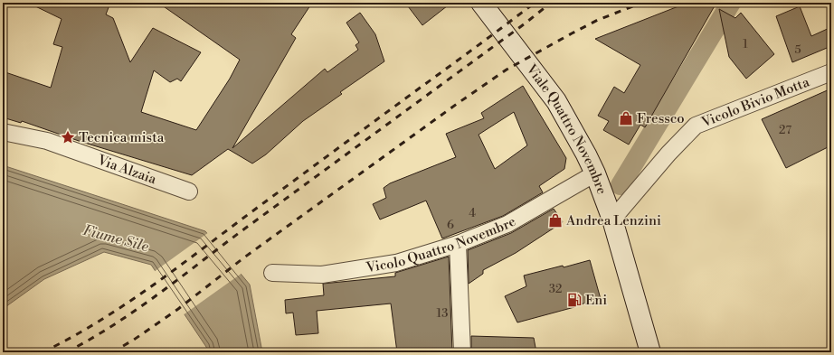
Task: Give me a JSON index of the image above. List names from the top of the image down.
{
  "streets": {
    "main road": ["Viale Quattro Novembre"],
    "street": ["Vicolo Bivio Motta", "Via Alzaia", "Vicolo Quattro Novembre"]
  },
  "crossings": [
    ["Vicolo Bivio Motta", "Viale Quattro Novembre"],
    ["Viale Quattro Novembre", "Vicolo Quattro Novembre"]
  ],
  "water": ["Fiume Sile"],
  "places": {
    "shop": ["Fressco", "Andrea Lenzini"],
    "place": ["Tecnica mista"],
    "fuel station": ["Eni"]
  },
  "house_numbers": [
    "1",
    "5",
    "27",
    "4",
    "6",
    "32",
    "13"
  ]
}
